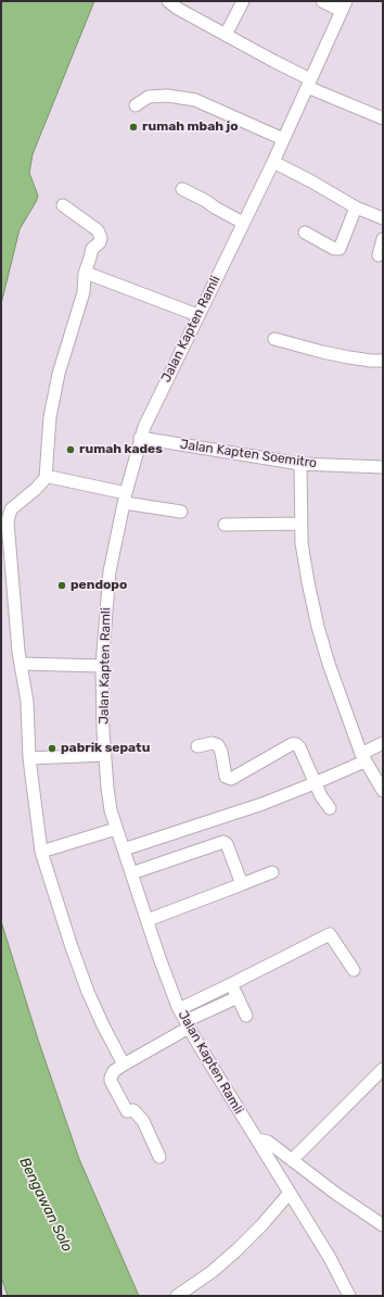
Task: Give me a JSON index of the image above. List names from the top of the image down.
{
  "streets": {
    "street": ["Jalan Kapten Ramli", "Jalan Kapten Soemitro"]
  },
  "crossings": [
    ["Jalan Kapten Ramli", "Jalan Kapten Soemitro"]
  ],
  "water": ["Bengawan Solo"],
  "places": [
    "rumah mbah jo",
    "rumah kades",
    "pendopo",
    "pabrik sepatu"
  ]
}
